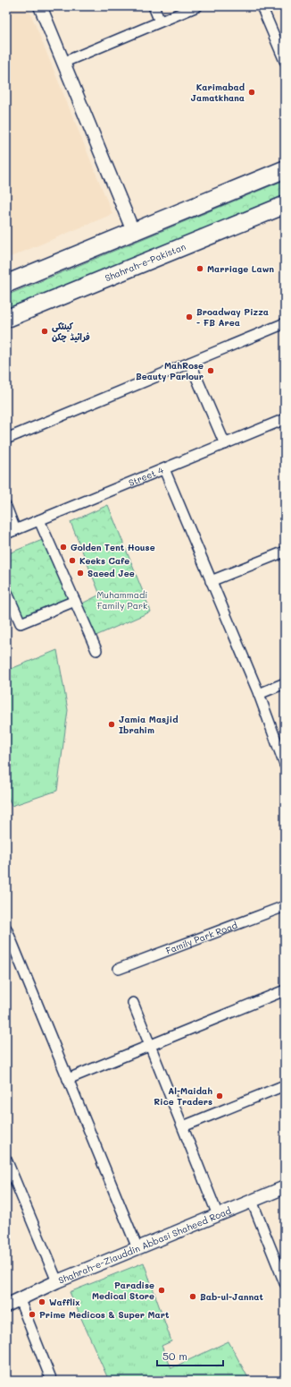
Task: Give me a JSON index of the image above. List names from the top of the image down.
{
  "streets": {
    "highway": ["Shahrah-e-Pakistan"],
    "street": ["Street 4", "Family Park Road", "Shahrah-e-Ziauddin Abbasi Shaheed Road"]
  },
  "parks": ["Muhammadi Family Park"],
  "places": [
    "Karimabad Jamatkhana",
    "Marriage Lawn",
    "Broadway Pizza - FB Area",
    "کینٹکی فرائیڈ چکن",
    "MahRose Beauty Parlour",
    "Golden Tent House",
    "Keeks Cafe",
    "Saeed Jee",
    "Jamia Masjid Ibrahim",
    "Al-Maidah Rice Traders",
    "Paradise Medical Store",
    "Bab-ul-Jannat",
    "Wafflix",
    "Prime Medicos & Super Mart"
  ],
  "scale_bar": "50 m"
}
